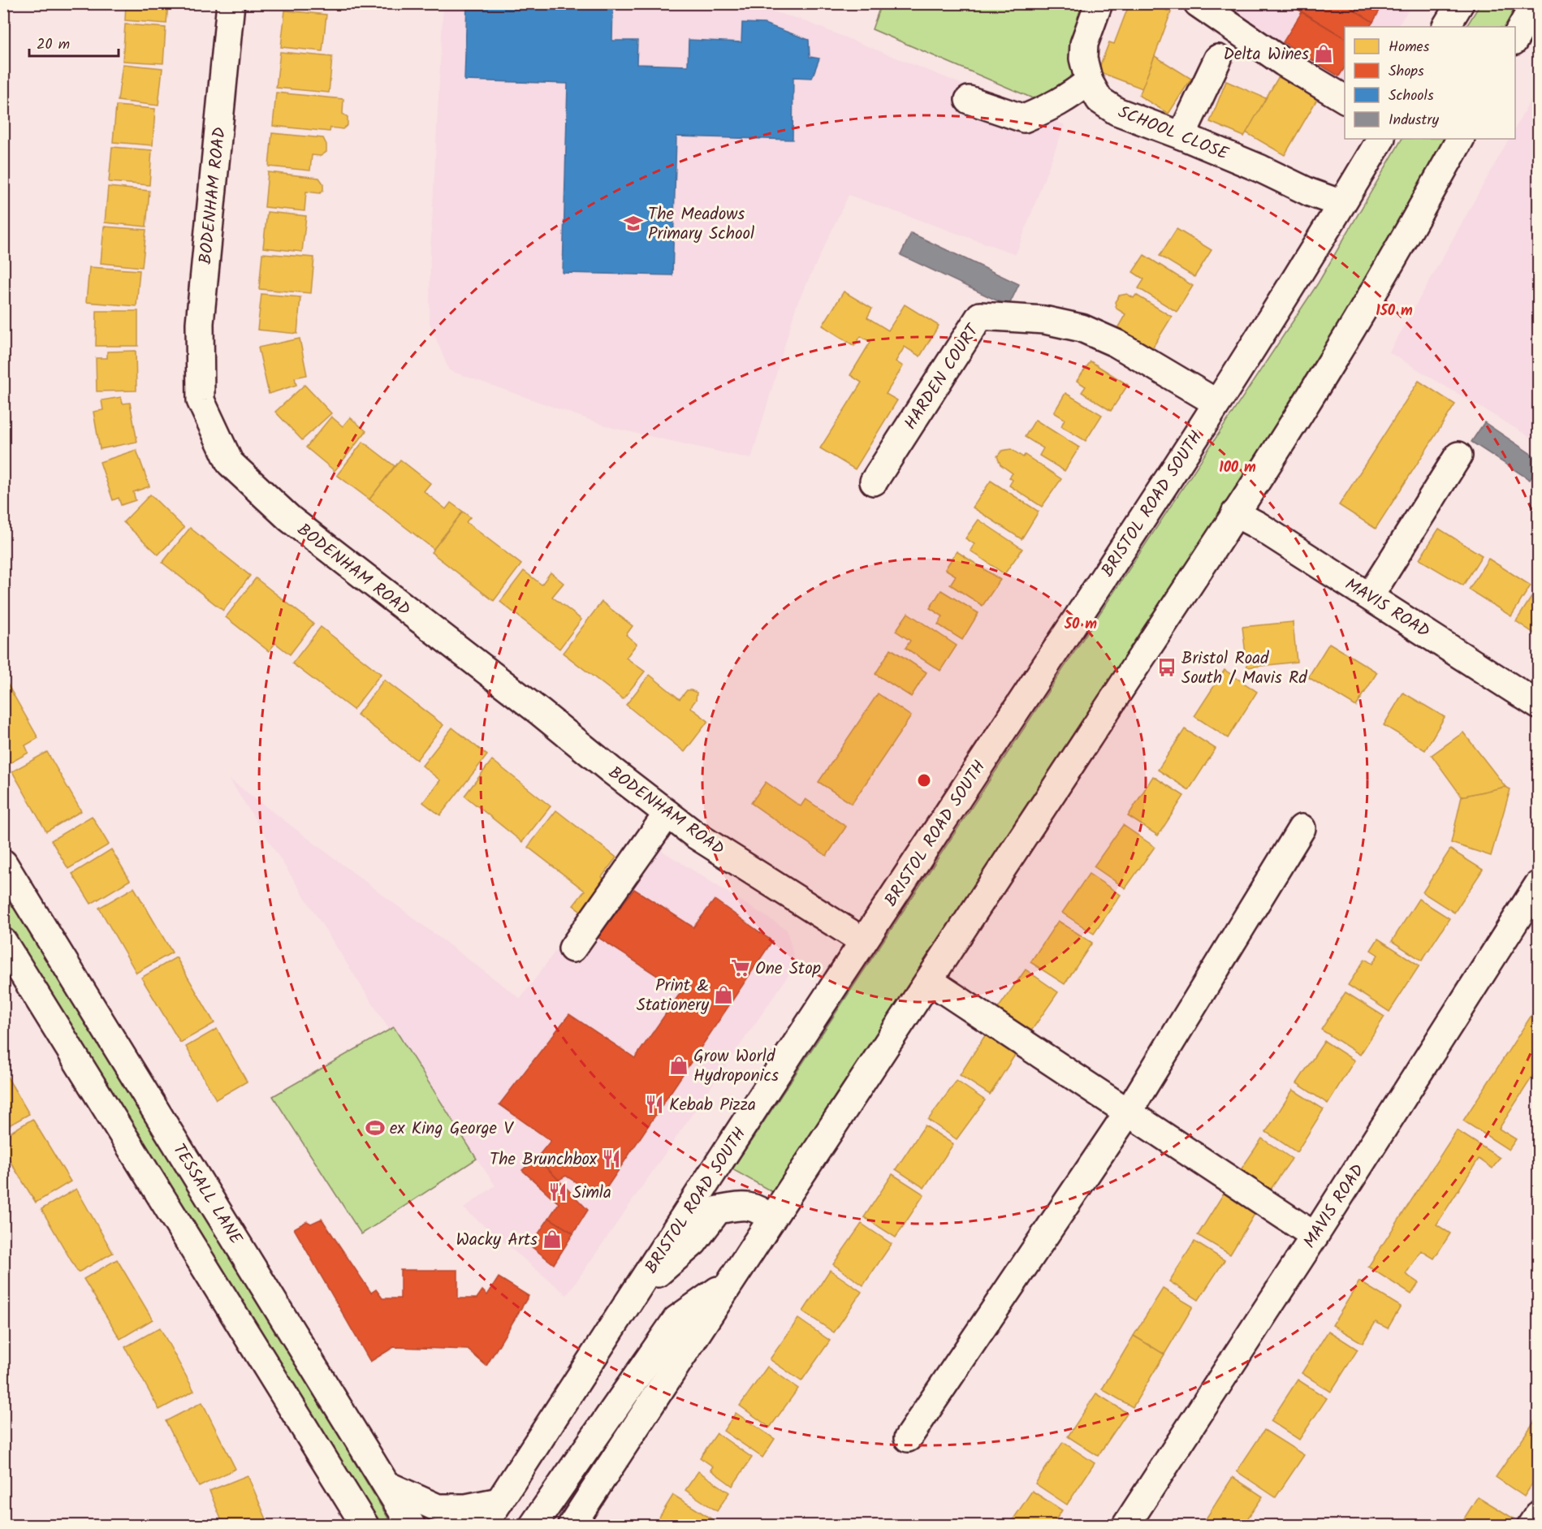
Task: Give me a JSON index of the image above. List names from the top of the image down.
{
  "streets": {
    "main road": [
      "SCHOOL CLOSE",
      "BODENHAM ROAD",
      "HARDEN COURT",
      "BRISTOL ROAD SOUTH",
      "MAVIS ROAD",
      "TESSALL LANE"
    ]
  },
  "crossings": [
    ["SCHOOL CLOSE", "BRISTOL ROAD SOUTH"],
    ["BODENHAM ROAD", "BRISTOL ROAD SOUTH"],
    ["HARDEN COURT", "BRISTOL ROAD SOUTH"]
  ],
  "places": {
    "shop": [
      "Delta Wines",
      "Print & Stationery",
      "Grow World Hydroponics",
      "Wacky Arts"
    ],
    "school or university": ["The Meadows Primary School"],
    "bus stop": ["Bristol Road South / Mavis Rd"],
    "supermarket": ["One Stop"],
    "restaurant": ["Kebab Pizza", "The Brunchbox", "Simla"],
    "sports": ["ex King George V"]
  },
  "legend": [
    "Homes",
    "Shops",
    "Schools",
    "Industry"
  ],
  "scale_bar": "20 m",
  "rings": ["150 m", "100 m", "50 m"]
}
